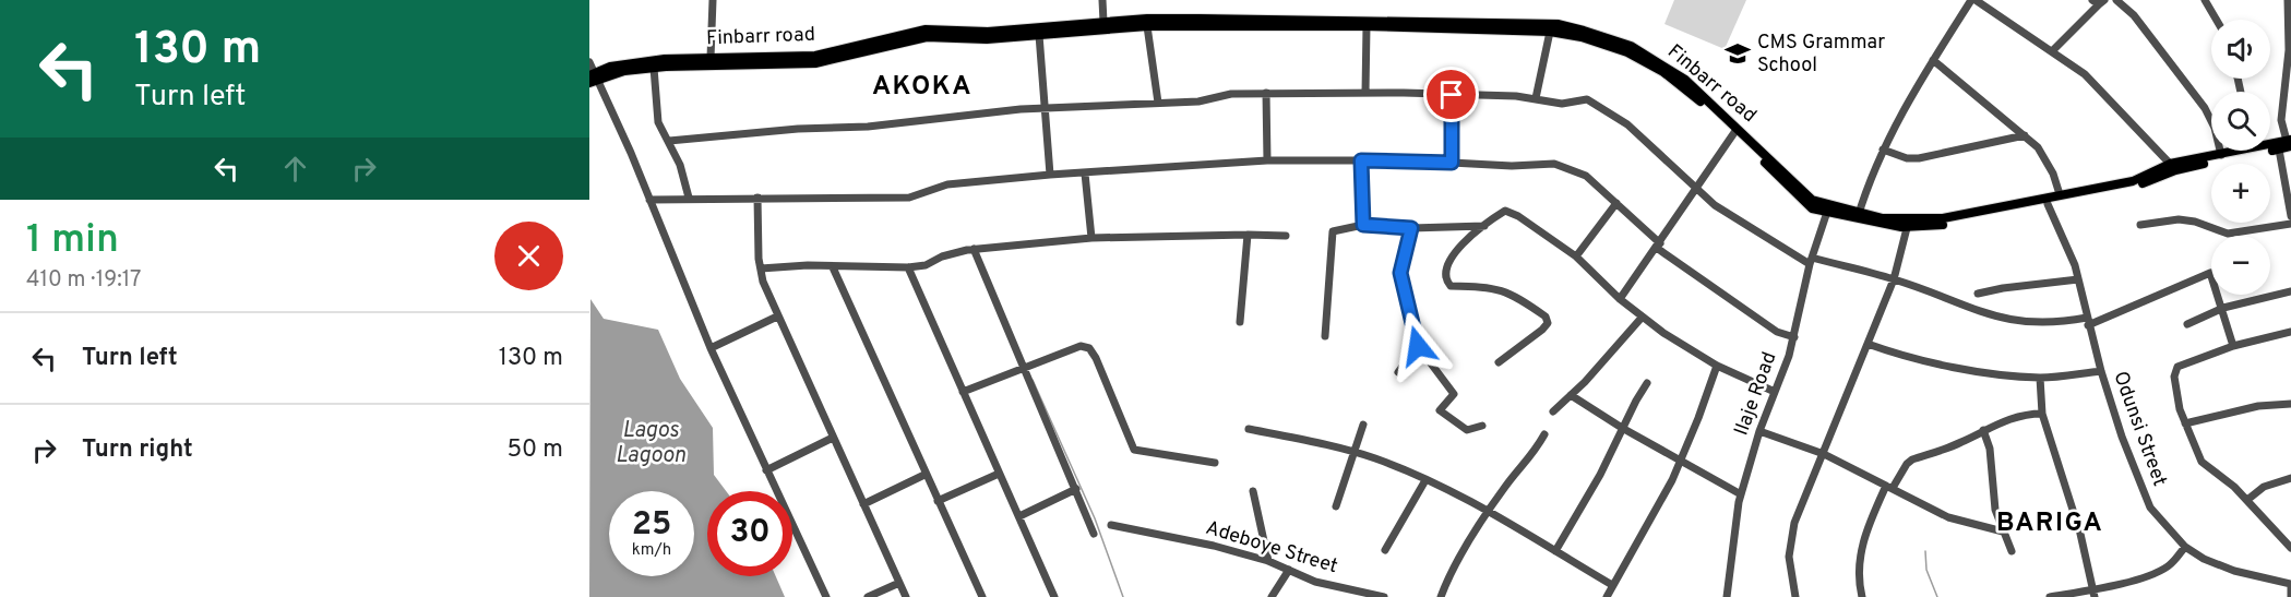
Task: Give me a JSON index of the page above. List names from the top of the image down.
{
  "streets": {
    "main road": ["Finbarr road"],
    "street": ["Ilaje Road", "Odunsi Street", "Adeboye Street"]
  },
  "crossings": [
    ["Finbarr road", "Ilaje Road"],
    ["Finbarr road", "Odunsi Street"]
  ],
  "districts": ["AKOKA", "BARIGA"],
  "water": ["Lagos Lagoon"],
  "places": {
    "school or university": ["CMS Grammar School"]
  },
  "page": {
    "turn": ["130 m", "Turn left"],
    "map_buttons": ["+", "−"],
    "heading": ["1 min", "410 m · 19:17"],
    "list": [
      {
        "name": "Turn left",
        "value": "130 m"
      },
      {
        "name": "Turn right",
        "value": "50 m"
      }
    ],
    "speed": "25 km/h",
    "limit": "30"
  }
}
